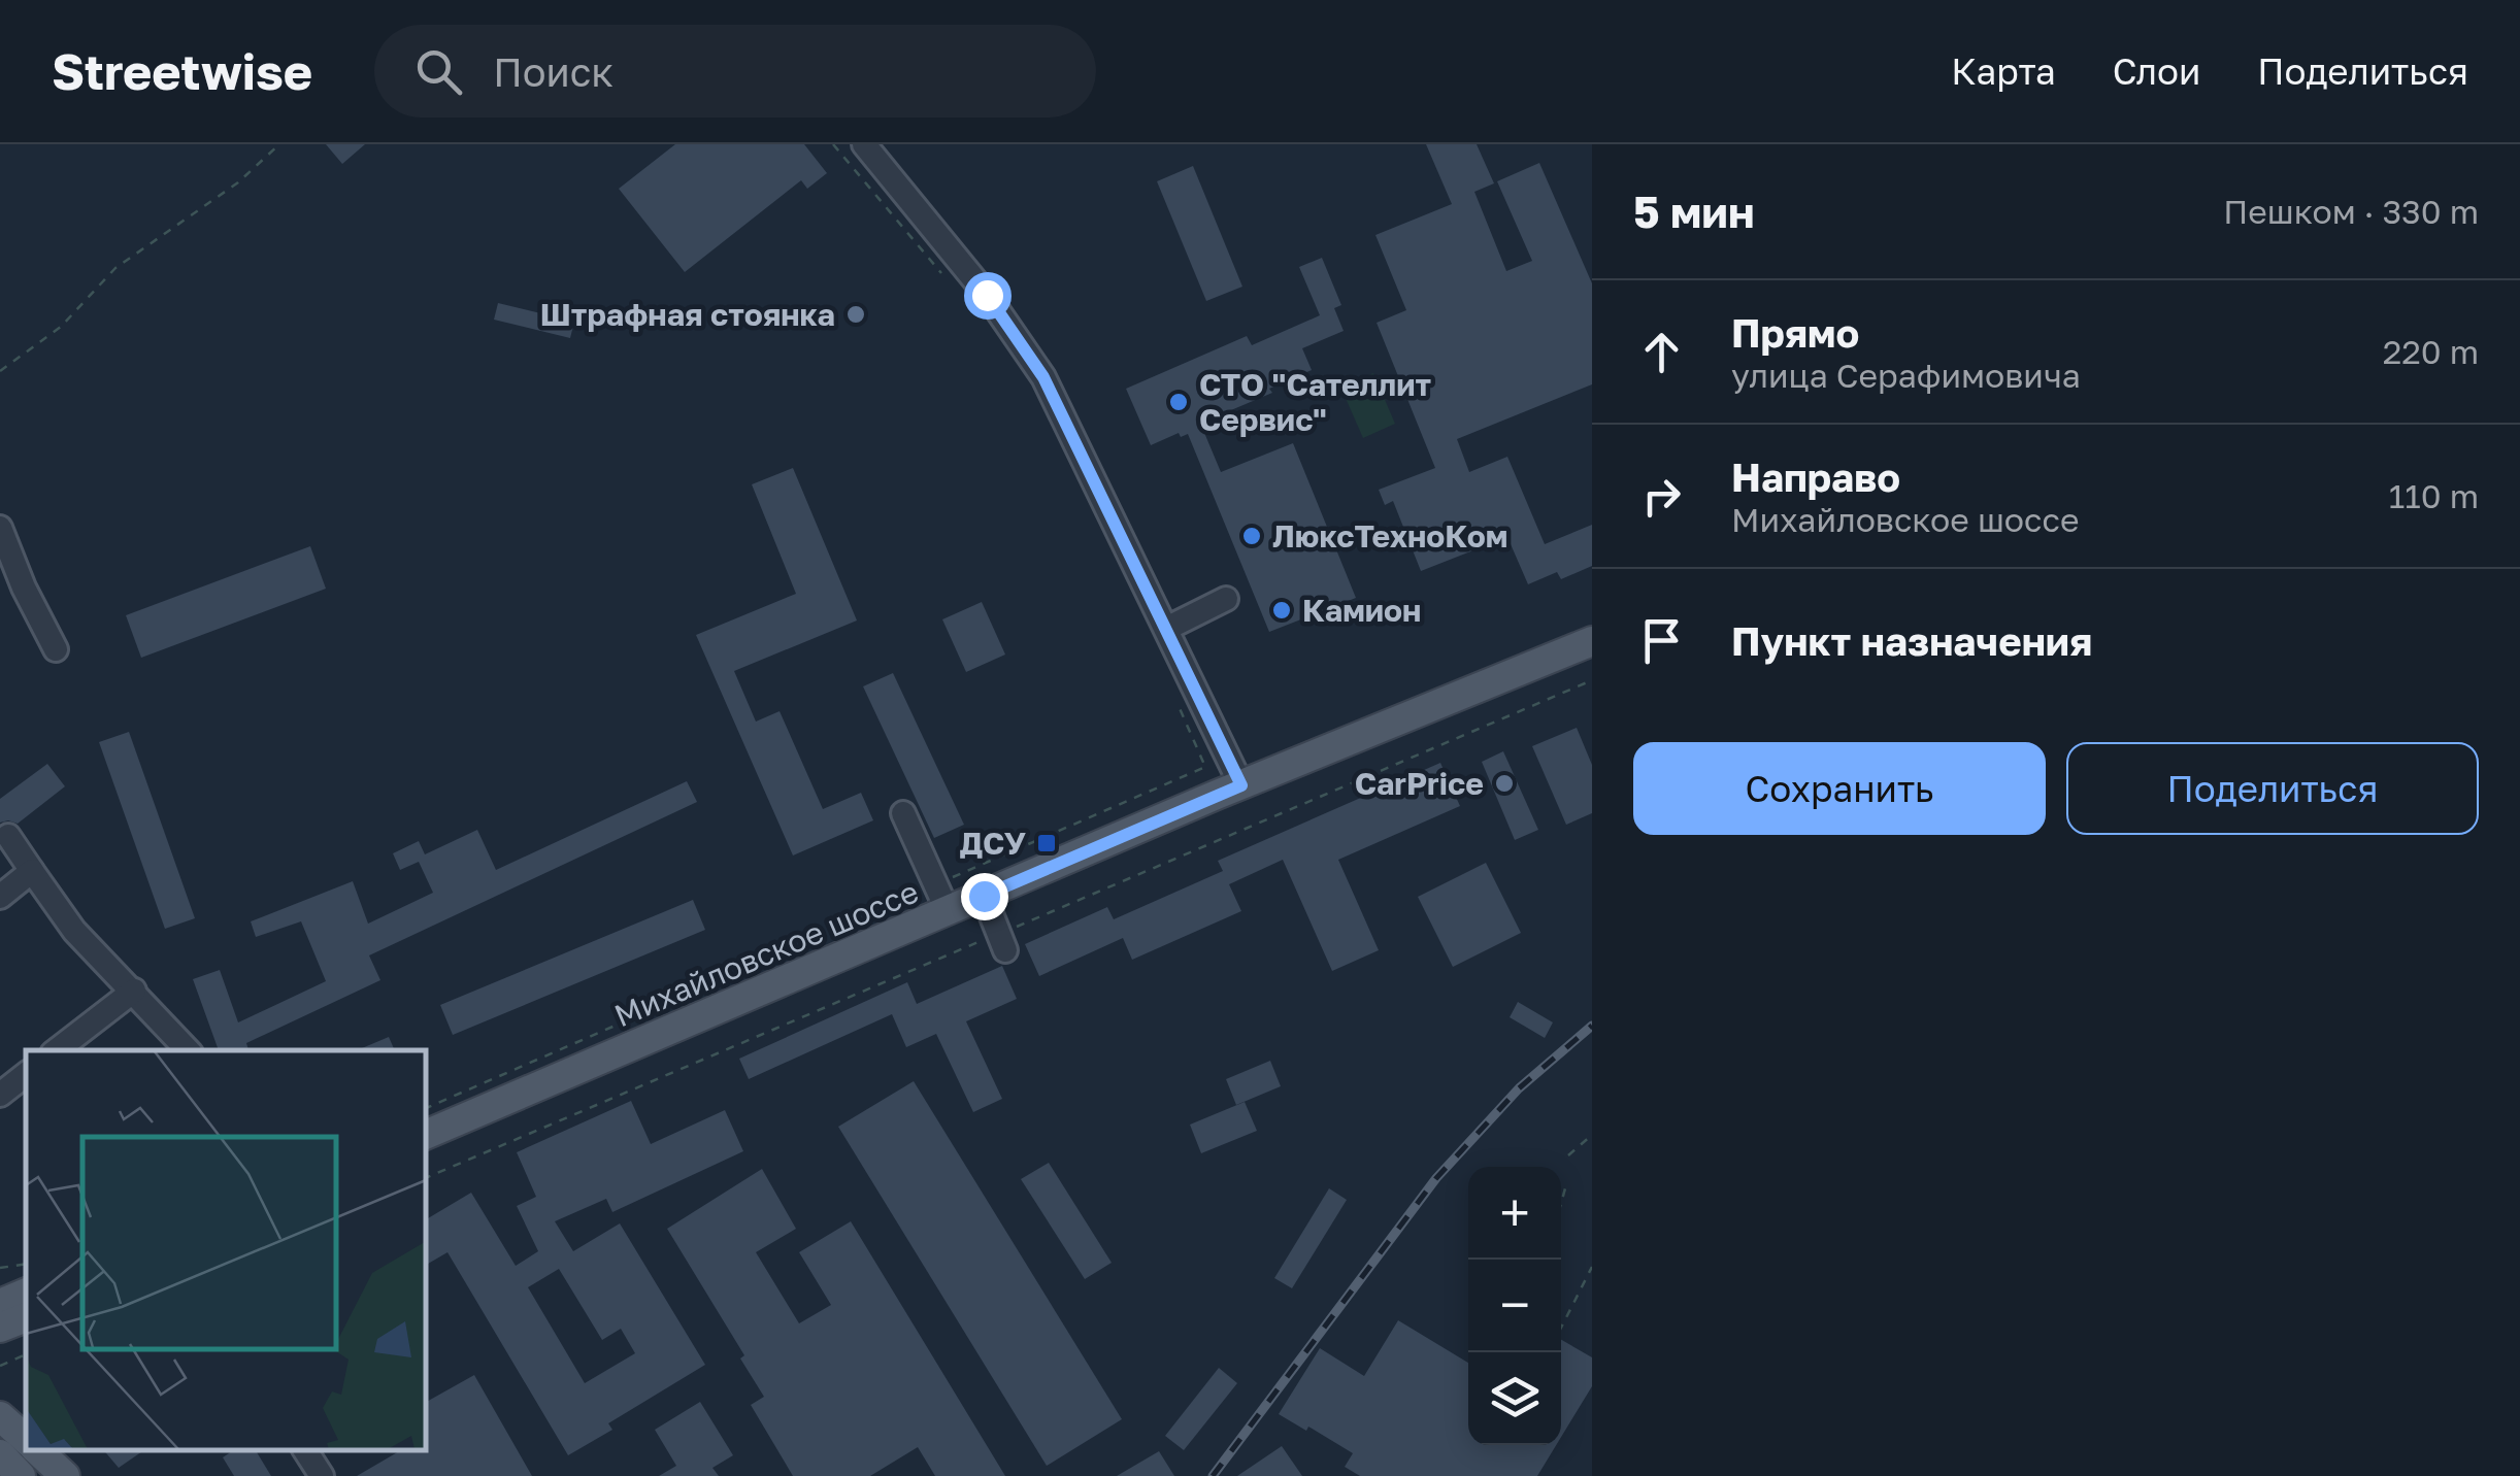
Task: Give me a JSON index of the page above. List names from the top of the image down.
{
  "streets": {
    "main road": ["Михайловское шоссе"]
  },
  "places": {
    "other": [
      "Штрафная стоянка",
      "СТО \"Сателлит Сервис\"",
      "ЛюксТехноКом",
      "Камион",
      "CarPrice"
    ],
    "transit": ["ДСУ"]
  },
  "page": {
    "header": "Streetwise",
    "search": "Поиск",
    "nav": ["Карта", "Слои", "Поделиться"],
    "heading": ["5 мин", "Пешком · 330 m"],
    "list": [
      ["Прямо", "улица Серафимовича", "220 m"],
      ["Направо", "Михайловское шоссе", "110 m"],
      "Пункт назначения"
    ],
    "buttons": ["Сохранить", "Поделиться"],
    "map_buttons": ["+", "−"]
  }
}
